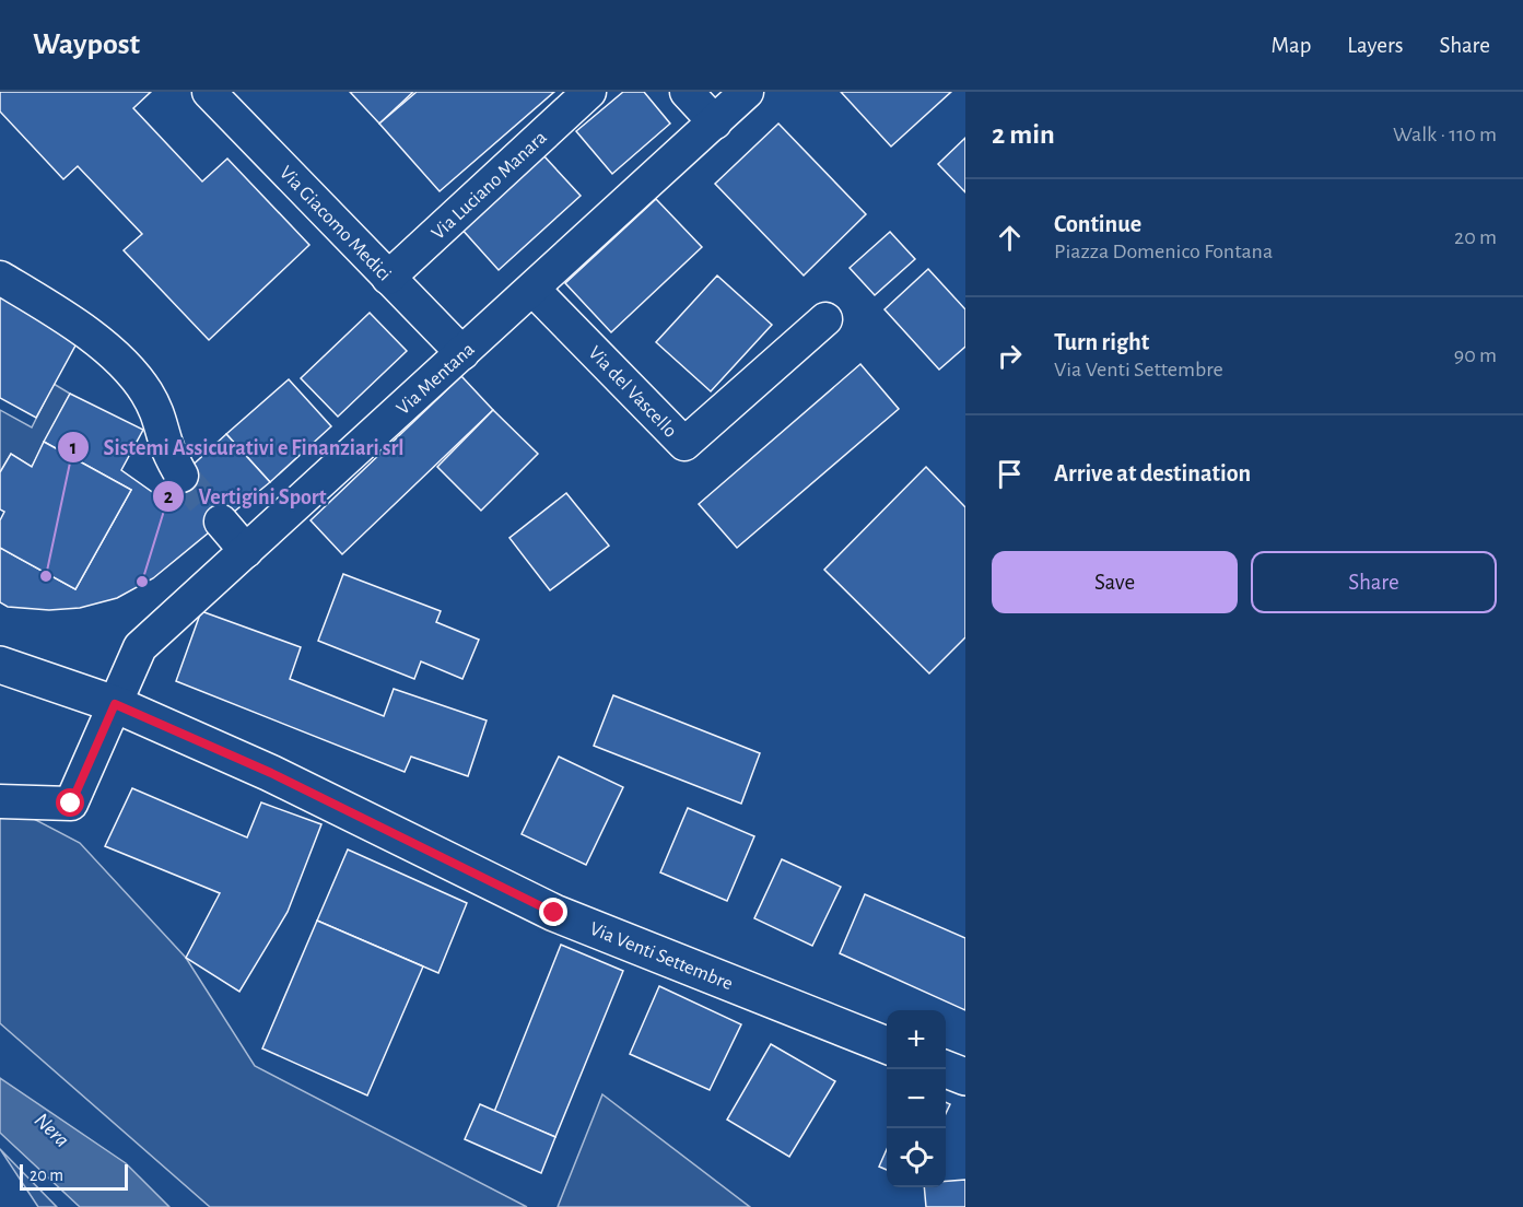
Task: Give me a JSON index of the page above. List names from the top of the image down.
{
  "streets": {
    "street": [
      "Via Luciano Manara",
      "Via Giacomo Medici",
      "Via Mentana",
      "Via del Vascello",
      "Via Venti Settembre"
    ]
  },
  "crossings": [
    ["Via Luciano Manara", "Via Giacomo Medici"],
    ["Via Giacomo Medici", "Via Mentana"],
    ["Via Mentana", "Via del Vascello"],
    ["Via Mentana", "Via Venti Settembre"]
  ],
  "water": ["Nera"],
  "places": ["Sistemi Assicurativi e Finanziari srl", "Vertigini Sport"],
  "scale_bar": "20 m",
  "page": {
    "header": "Waypost",
    "nav": ["Map", "Layers", "Share"],
    "heading": ["2 min", "Walk · 110 m"],
    "list": [
      ["Continue", "Piazza Domenico Fontana", "20 m"],
      ["Turn right", "Via Venti Settembre", "90 m"],
      "Arrive at destination"
    ],
    "buttons": ["Save", "Share"],
    "map_buttons": ["+", "−"],
    "scale": "20 m"
  }
}
